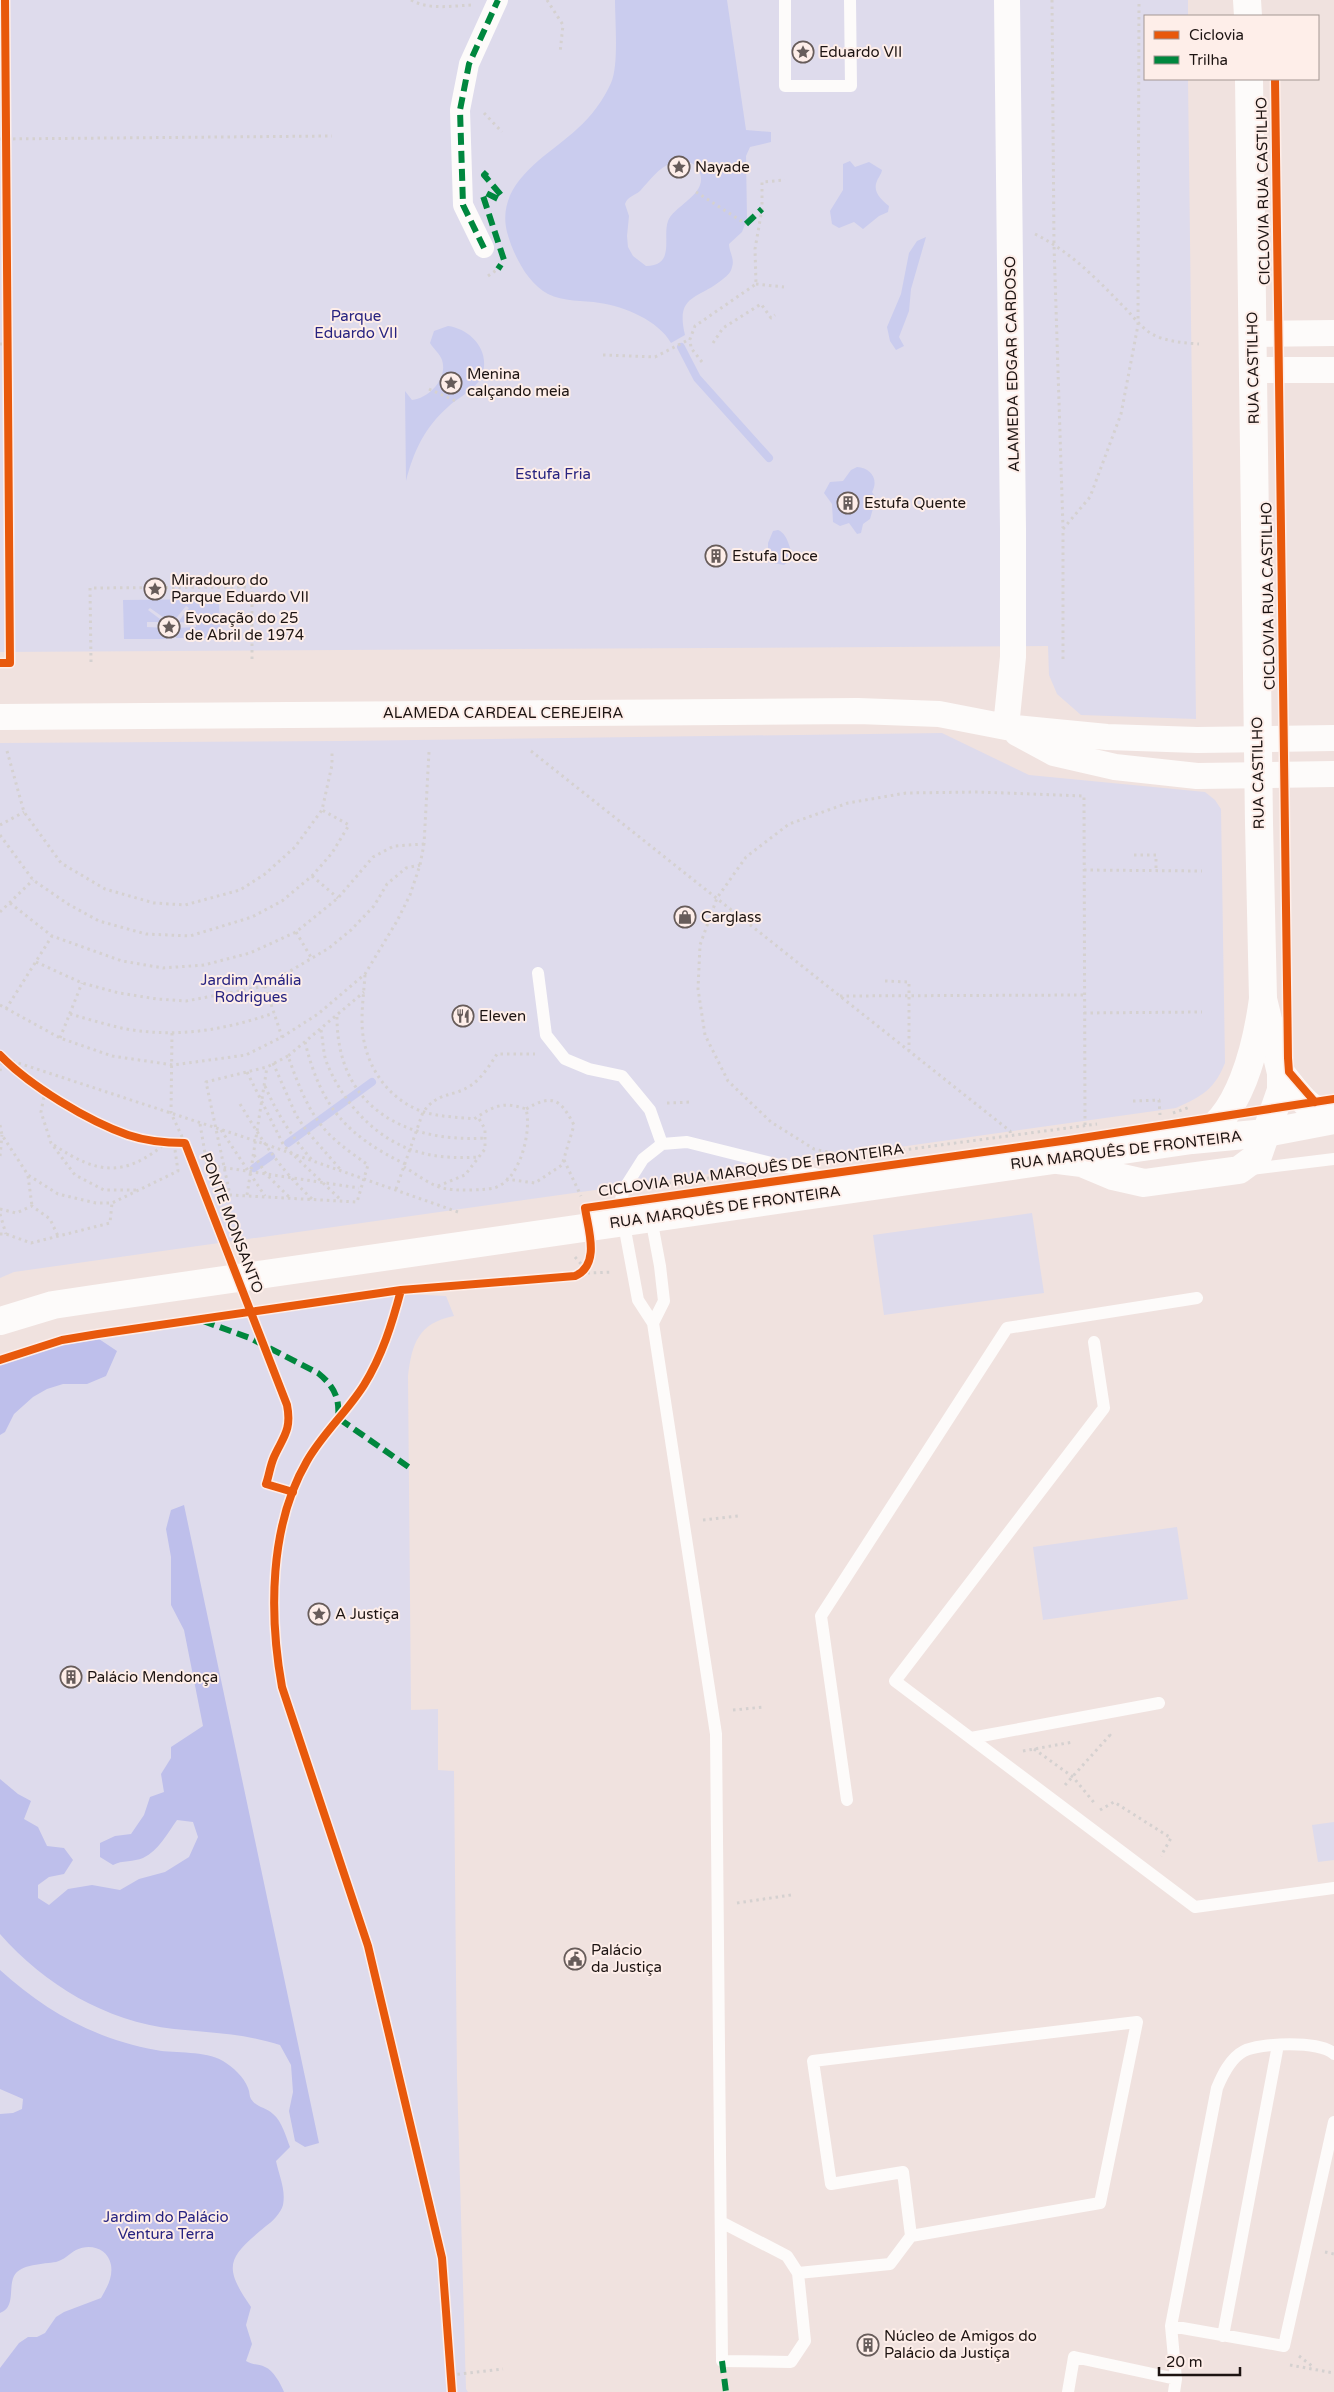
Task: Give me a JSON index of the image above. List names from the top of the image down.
{
  "streets": {
    "main road": ["RUA CASTILHO", "RUA MARQUÊS DE FRONTEIRA"],
    "street": ["ALAMEDA EDGAR CARDOSO", "ALAMEDA CARDEAL CEREJEIRA"],
    "cycle path": ["CICLOVIA RUA CASTILHO", "CICLOVIA RUA MARQUÊS DE FRONTEIRA", "PONTE MONSANTO"]
  },
  "crossings": [
    ["ALAMEDA EDGAR CARDOSO", "ALAMEDA CARDEAL CEREJEIRA"],
    ["RUA CASTILHO", "RUA MARQUÊS DE FRONTEIRA"]
  ],
  "parks": [
    "Parque Eduardo VII",
    "Estufa Fria",
    "Jardim Amália Rodrigues",
    "Jardim do Palácio Ventura Terra"
  ],
  "places": {
    "place": [
      "Eduardo VII",
      "Nayade",
      "Menina calçando meia",
      "Miradouro do Parque Eduardo VII",
      "Evocação do 25 de Abril de 1974",
      "A Justiça"
    ],
    "building": [
      "Estufa Quente",
      "Estufa Doce",
      "Palácio Mendonça",
      "Núcleo de Amigos do Palácio da Justiça"
    ],
    "shop": ["Carglass"],
    "restaurant": ["Eleven"],
    "public building": ["Palácio da Justiça"]
  },
  "legend": ["Ciclovia", "Trilha"],
  "scale_bar": "20 m"
}
